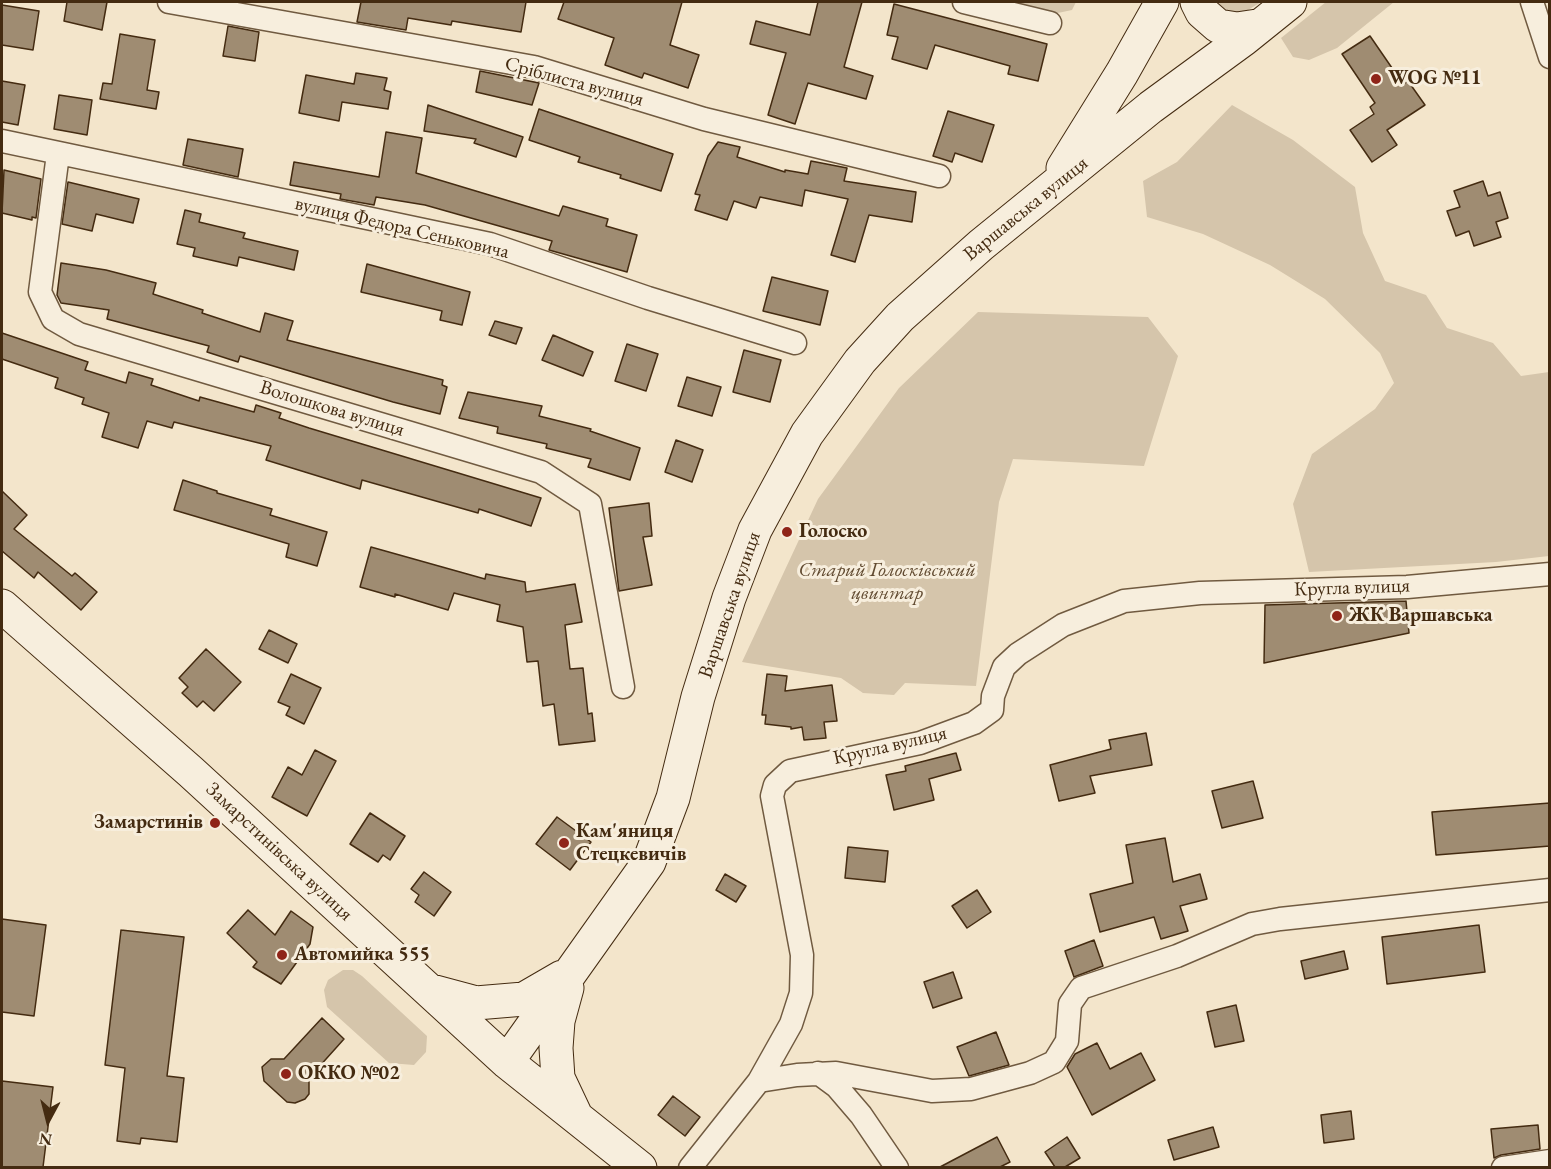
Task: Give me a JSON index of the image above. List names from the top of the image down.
{
  "streets": {
    "main road": ["Варшавська вулиця", "Замарстинівська вулиця"],
    "street": [
      "Сріблиста вулиця",
      "вулиця Федора Сеньковича",
      "Волошкова вулиця",
      "Кругла вулиця"
    ]
  },
  "crossings": [
    ["Варшавська вулиця", "Замарстинівська вулиця"],
    ["вулиця Федора Сеньковича", "Волошкова вулиця"]
  ],
  "parks": ["Старий Голосківський цвинтар"],
  "places": [
    "WOG №11",
    "Голоско",
    "ЖК Варшавська",
    "Замарстинів",
    "Кам'яниця Стецкевичів",
    "Автомийка 555",
    "ОККО №02"
  ],
  "north": "bottom"
}
